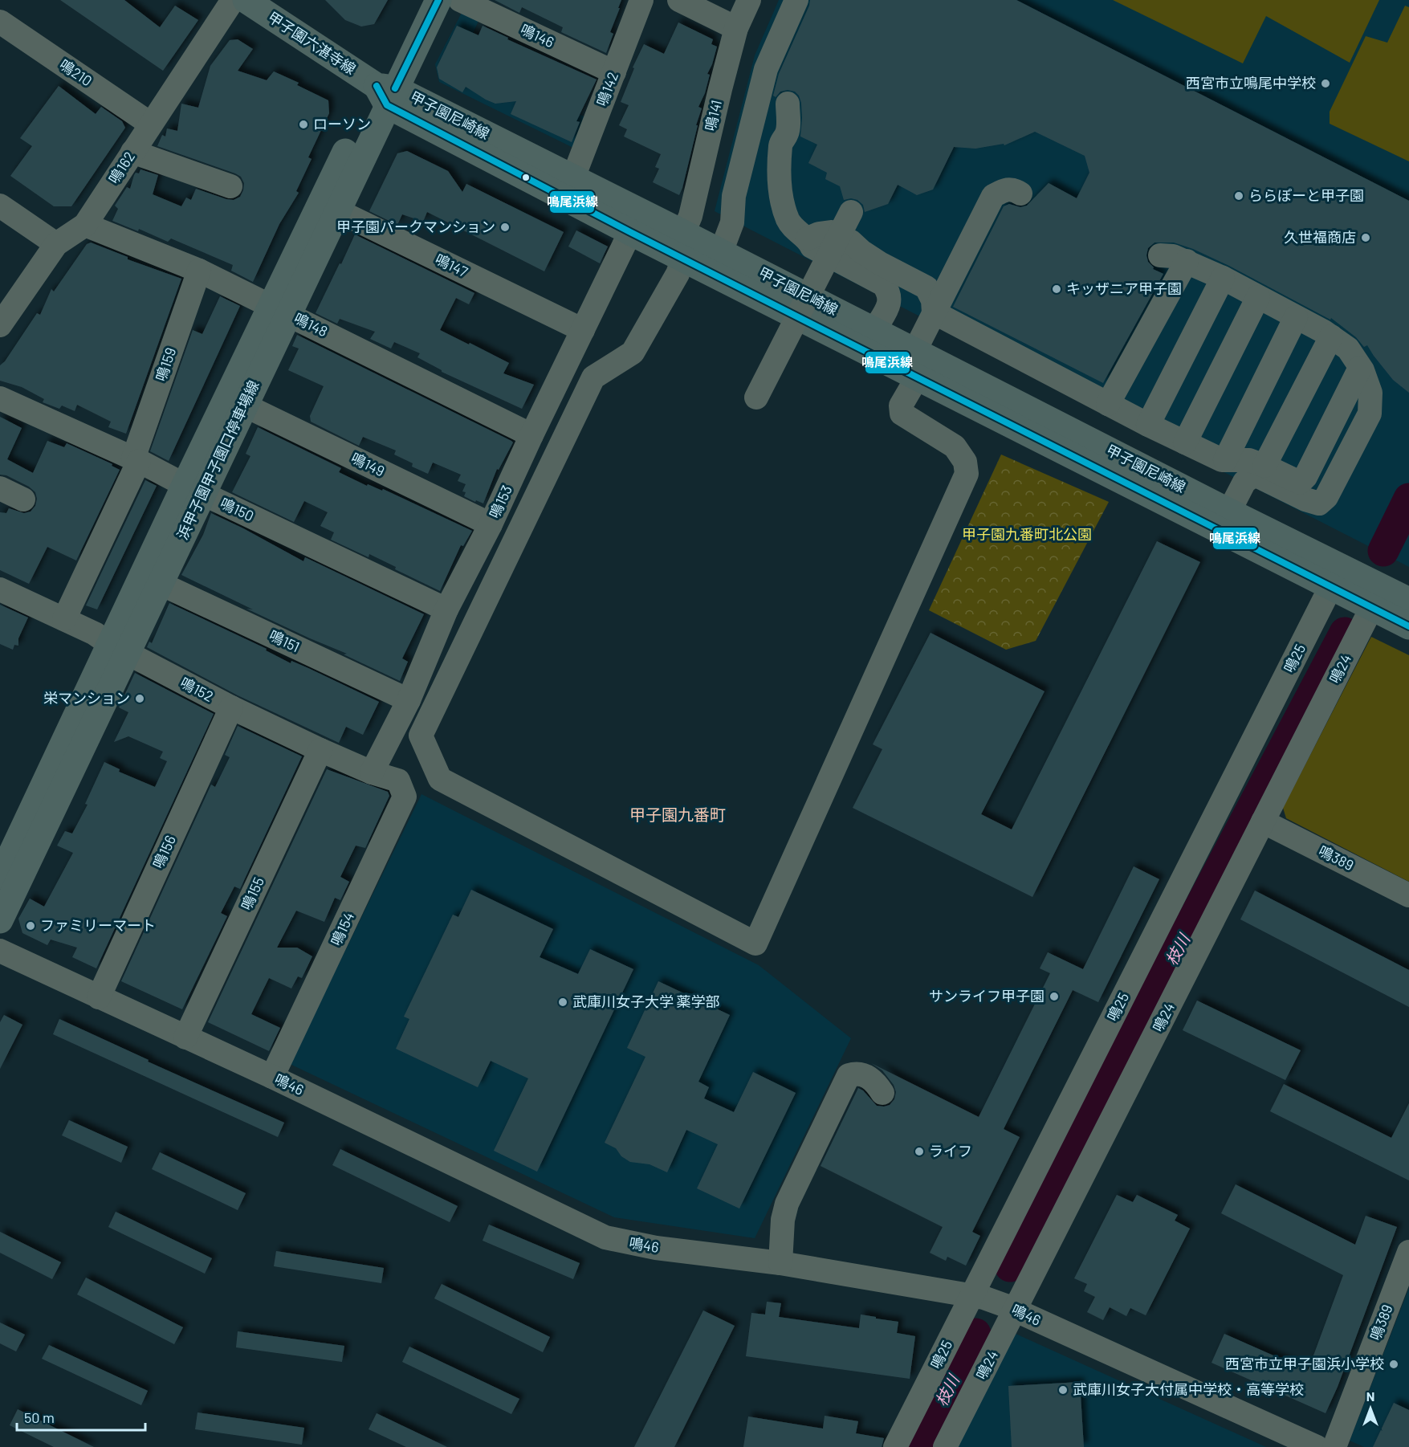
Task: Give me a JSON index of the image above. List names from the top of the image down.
{
  "streets": {
    "main road": ["甲子園六湛寺線", "甲子園尼崎線", "浜甲子園甲子園口停車場線"],
    "street": [
      "鳴146",
      "鳴210",
      "鳴142",
      "鳴141",
      "鳴162",
      "鳴147",
      "鳴148",
      "鳴159",
      "鳴149",
      "鳴153",
      "鳴150",
      "鳴151",
      "鳴25",
      "鳴24",
      "鳴152",
      "鳴156",
      "鳴389",
      "鳴155",
      "鳴154",
      "鳴46"
    ]
  },
  "crossings": [
    ["鳴146", "鳴142"],
    ["甲子園六湛寺線", "甲子園尼崎線"],
    ["甲子園六湛寺線", "浜甲子園甲子園口停車場線"],
    ["鳴210", "鳴162"],
    ["鳴142", "甲子園尼崎線"],
    ["甲子園尼崎線", "鳴141"],
    ["甲子園尼崎線", "浜甲子園甲子園口停車場線"],
    ["甲子園尼崎線", "鳴153"],
    ["甲子園尼崎線", "鳴25"],
    ["甲子園尼崎線", "鳴24"],
    ["鳴162", "鳴148"],
    ["鳴147", "浜甲子園甲子園口停車場線"],
    ["鳴147", "鳴153"],
    ["鳴148", "鳴159"],
    ["鳴148", "浜甲子園甲子園口停車場線"],
    ["鳴148", "鳴153"],
    ["鳴159", "鳴150"],
    ["鳴159", "鳴152"],
    ["浜甲子園甲子園口停車場線", "鳴149"],
    ["浜甲子園甲子園口停車場線", "鳴150"],
    ["浜甲子園甲子園口停車場線", "鳴151"],
    ["浜甲子園甲子園口停車場線", "鳴152"],
    ["鳴149", "鳴153"],
    ["鳴153", "鳴150"],
    ["鳴153", "鳴151"],
    ["鳴153", "鳴152"],
    ["鳴25", "鳴46"],
    ["鳴24", "鳴389"],
    ["鳴24", "鳴46"],
    ["鳴152", "鳴156"],
    ["鳴152", "鳴155"],
    ["鳴152", "鳴154"],
    ["鳴156", "鳴46"],
    ["鳴155", "鳴46"],
    ["鳴154", "鳴46"]
  ],
  "districts": ["甲子園九番町"],
  "water": ["枝川"],
  "parks": ["甲子園九番町北公園"],
  "places": [
    "西宮市立鳴尾中学校",
    "ローソン",
    "ららぽーと甲子園",
    "甲子園パークマンション",
    "久世福商店",
    "キッザニア甲子園",
    "栄マンション",
    "ファミリーマート",
    "サンライフ甲子園",
    "武庫川女子大学 薬学部",
    "ライフ",
    "西宮市立甲子園浜小学校",
    "武庫川女子大付属中学校・高等学校"
  ],
  "lines": ["transit line 鳴尾浜線"],
  "scale_bar": "50 m",
  "north": "top"
}
